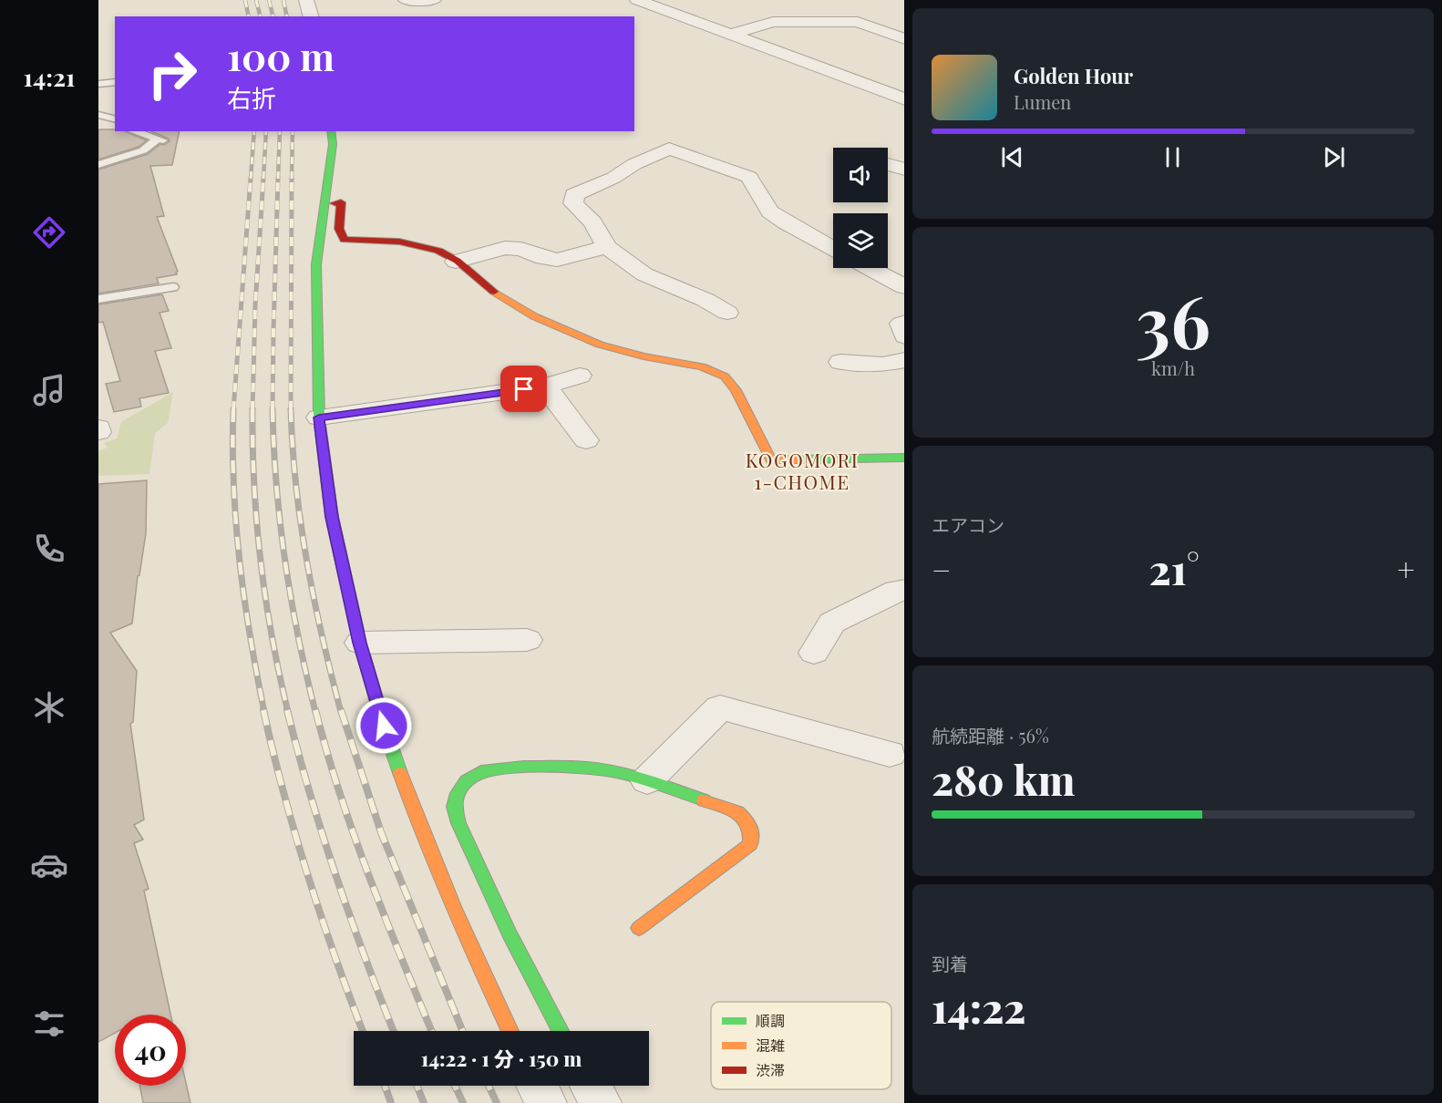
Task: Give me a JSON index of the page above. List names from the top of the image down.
{
  "districts": ["KOGOMORI 1-CHOME"],
  "legend": ["順調", "混雑", "渋滞"],
  "page": {
    "tabs": "14:21",
    "turn": ["100 m", "右折"],
    "song": ["Golden Hour", "Lumen"],
    "tile": [
      ["36", "km/h"],
      "エアコン",
      ["航続距離 · 56%", "280 km"],
      ["到着", "14:22"]
    ],
    "heat": ["−", "21°", "+"],
    "limit": "40",
    "trip": "14:22 · 1 分 · 150 m"
  }
}
